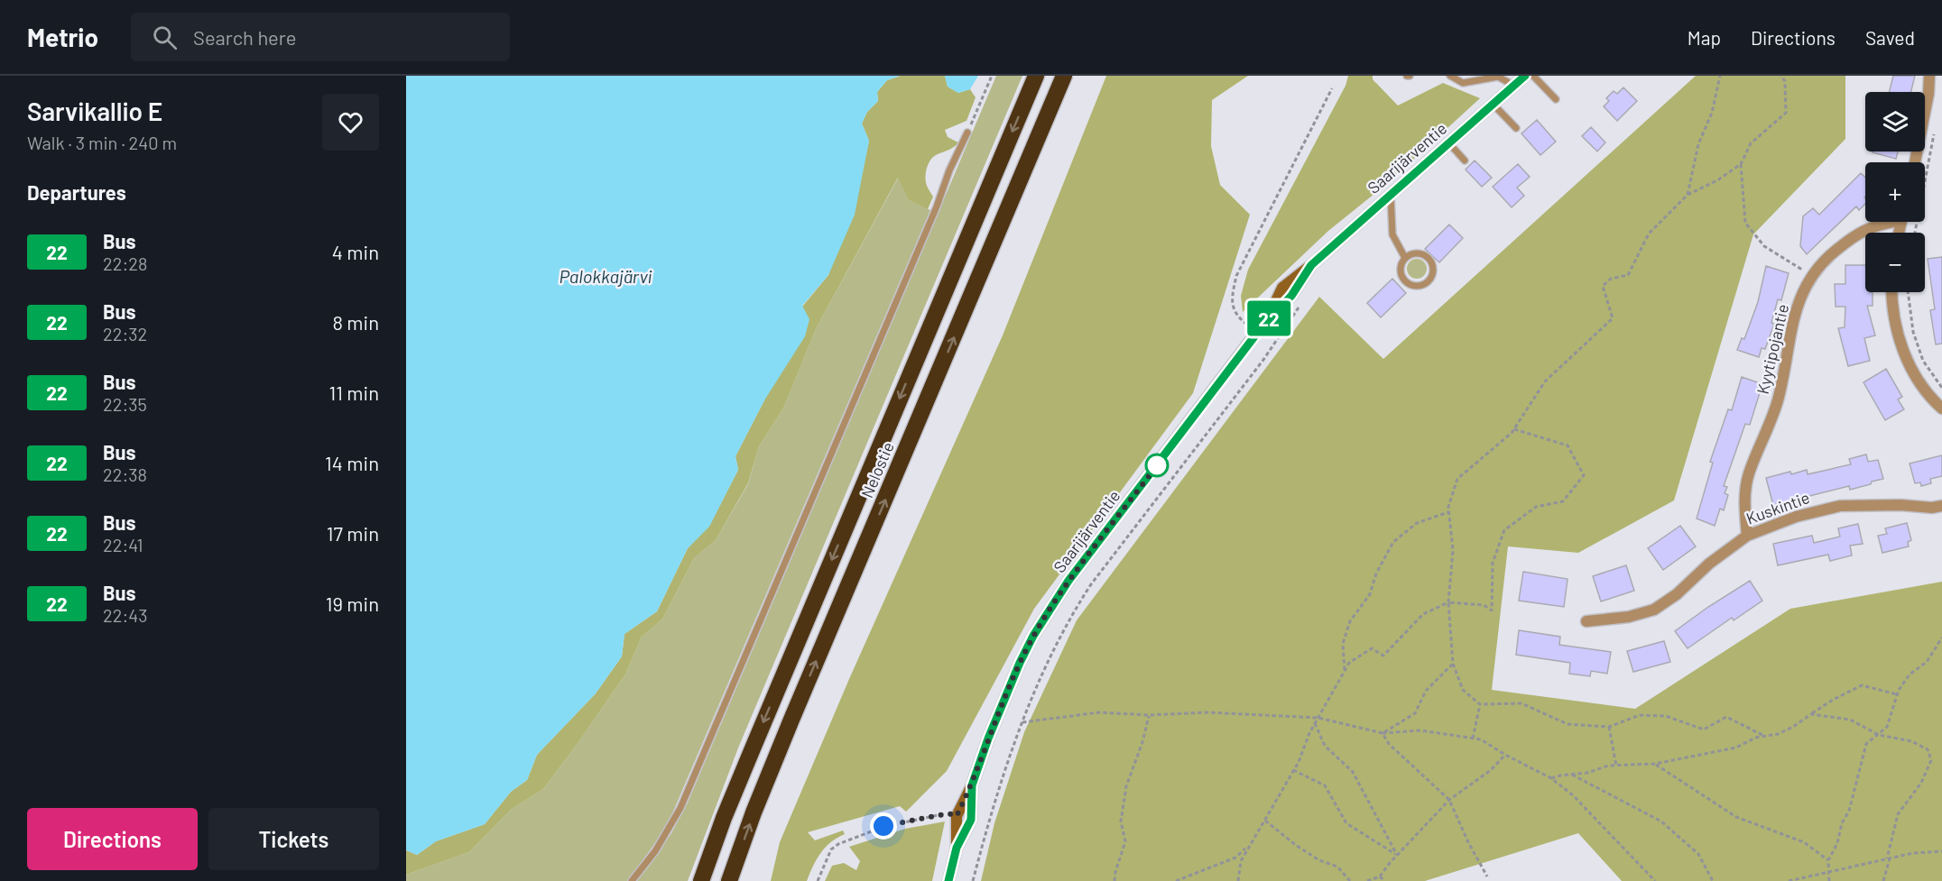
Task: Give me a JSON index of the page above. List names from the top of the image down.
{
  "streets": {
    "highway": ["Nelostie"],
    "main road": ["Saarijärventie"],
    "street": ["Kyytipojantie", "Kuskintie"]
  },
  "crossings": [
    ["Kyytipojantie", "Kuskintie"]
  ],
  "water": ["Palokkajärvi"],
  "lines": ["bus line 22"],
  "page": {
    "header": "Metrio",
    "search": "Search here",
    "nav": ["Map", "Directions", "Saved"],
    "heading": [
      ["Sarvikallio E", "Walk · 3 min · 240 m"],
      "Departures"
    ],
    "on_map": "22",
    "map_buttons": ["+", "−"],
    "list": [
      {
        "mark": "22",
        "name": "Bus",
        "note": "22:28",
        "value": "4 min"
      },
      {
        "mark": "22",
        "name": "Bus",
        "note": "22:32",
        "value": "8 min"
      },
      {
        "mark": "22",
        "name": "Bus",
        "note": "22:35",
        "value": "11 min"
      },
      {
        "mark": "22",
        "name": "Bus",
        "note": "22:38",
        "value": "14 min"
      },
      {
        "mark": "22",
        "name": "Bus",
        "note": "22:41",
        "value": "17 min"
      },
      {
        "mark": "22",
        "name": "Bus",
        "note": "22:43",
        "value": "19 min"
      }
    ],
    "buttons": ["Directions", "Tickets"]
  }
}
